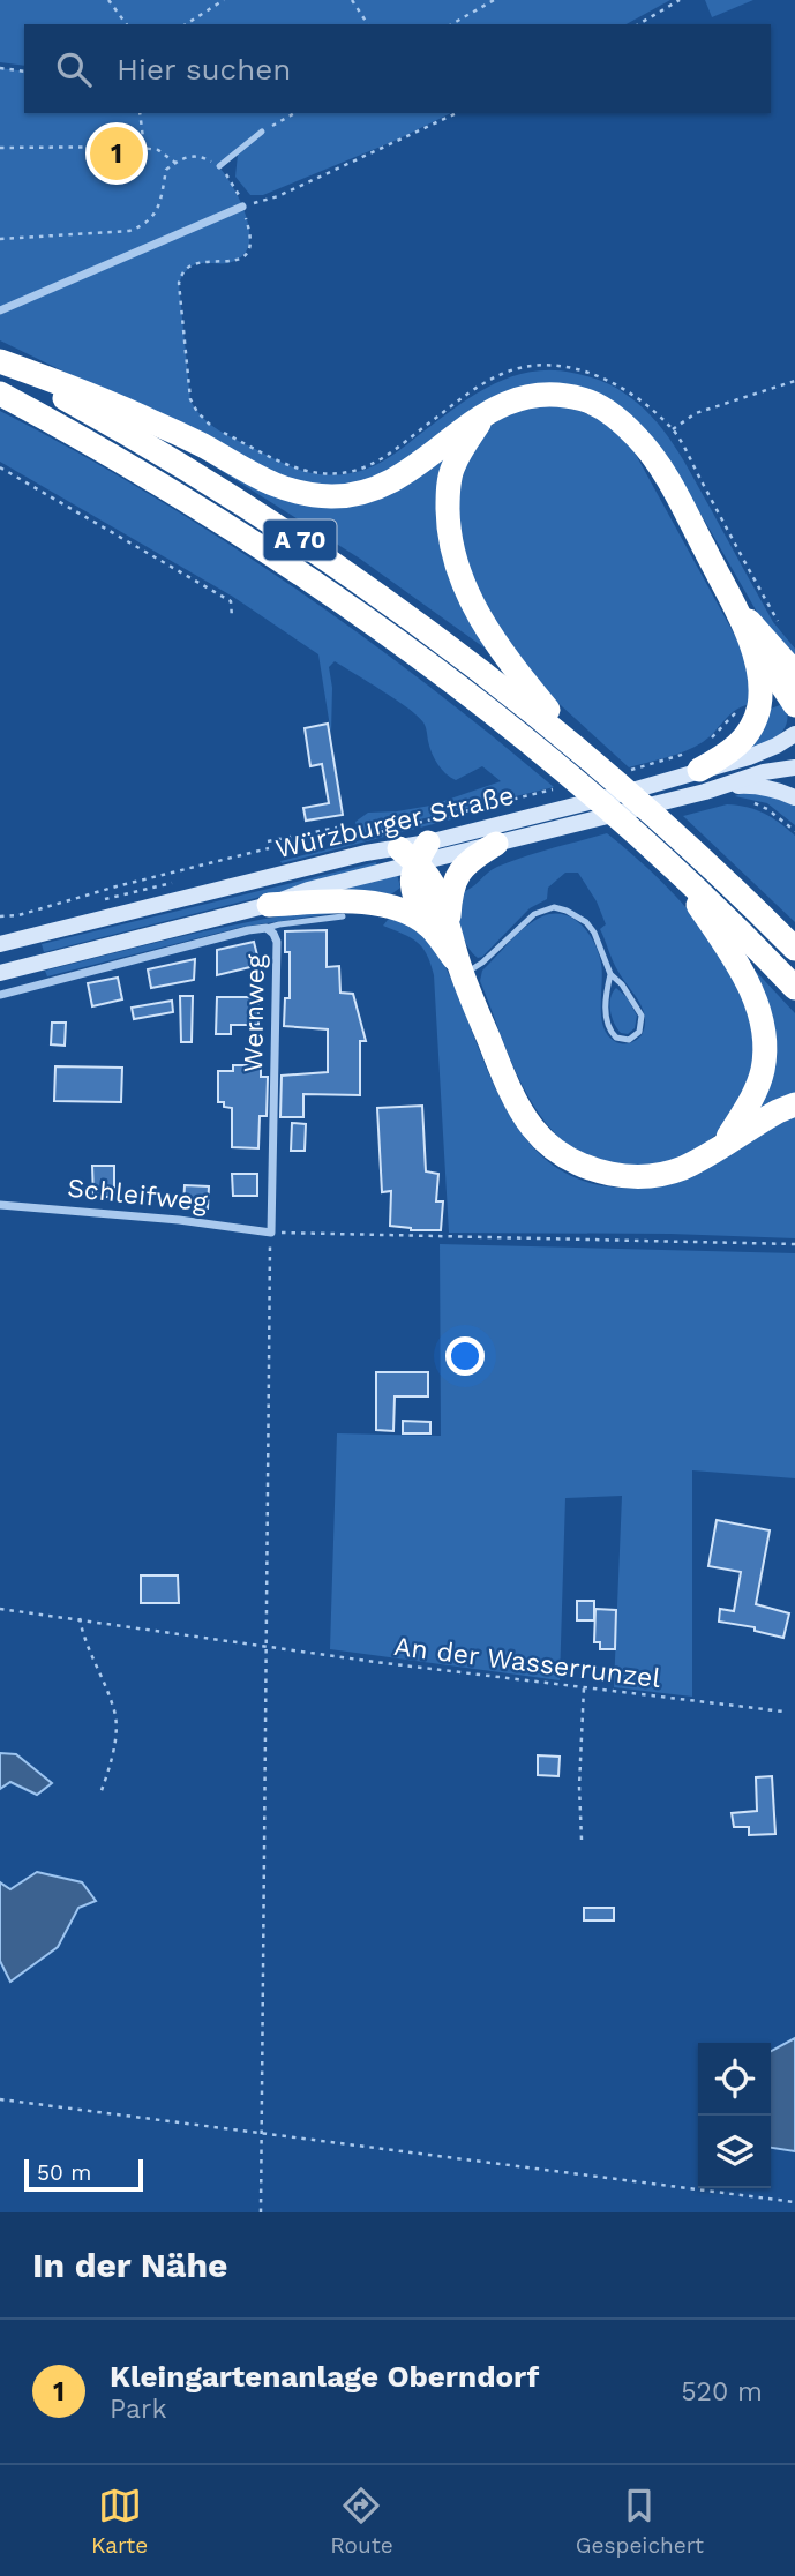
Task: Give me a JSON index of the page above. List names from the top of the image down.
{
  "streets": {
    "highway": ["A 70"],
    "main road": ["Würzburger Straße"],
    "street": ["Wernweg", "Schleifweg"],
    "path": ["An der Wasserrunzel"]
  },
  "crossings": [
    ["Würzburger Straße", "Wernweg"],
    ["Wernweg", "Schleifweg"]
  ],
  "scale_bar": "50 m",
  "page": {
    "search": "Hier suchen",
    "pins": "1",
    "scale": "50 m",
    "heading": "In der Nähe",
    "list": [
      {
        "mark": "1",
        "name": "Kleingartenanlage Oberndorf",
        "note": "Park",
        "value": "520 m"
      }
    ],
    "nav": ["Karte", "Route", "Gespeichert"]
  }
}
